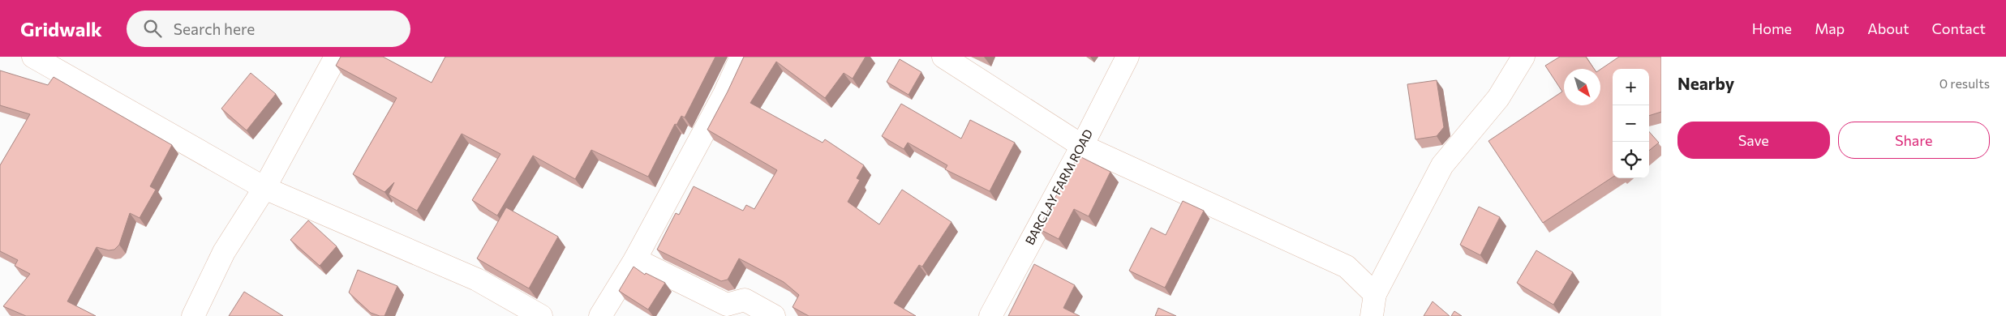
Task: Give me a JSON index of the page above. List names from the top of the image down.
{
  "streets": {
    "street": ["BARCLAY FARM ROAD"]
  },
  "north": "bottom right",
  "page": {
    "header": "Gridwalk",
    "search": "Search here",
    "nav": [
      "Home",
      "Map",
      "About",
      "Contact"
    ],
    "heading": ["Nearby", "0 results"],
    "map_buttons": ["+", "−"],
    "buttons": ["Save", "Share"]
  }
}
